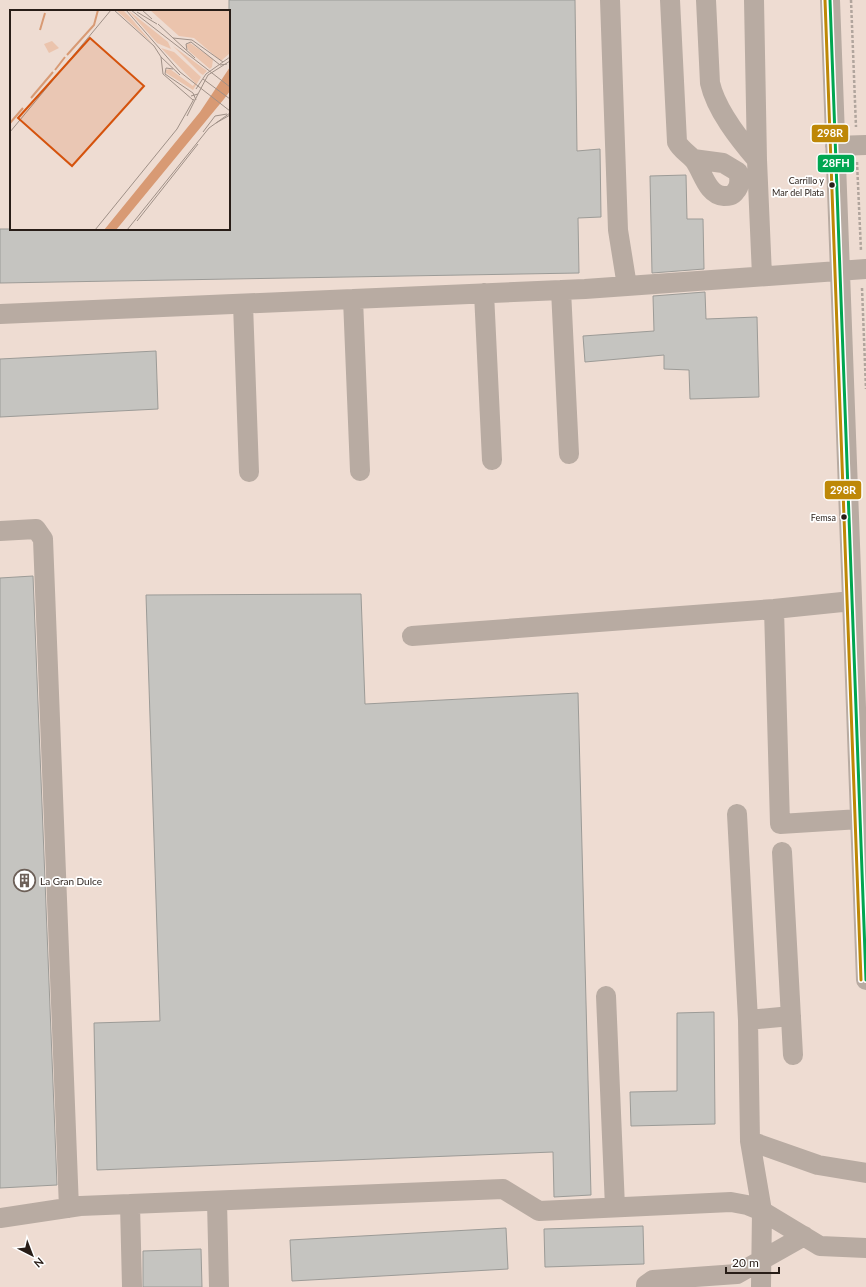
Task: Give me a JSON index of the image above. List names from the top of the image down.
{
  "places": {
    "other": ["Carrillo y Mar del Plata", "Femsa"],
    "building": ["La Gran Dulce"]
  },
  "lines": ["transit line 28FH", "transit line 298R"],
  "scale_bar": "20 m",
  "north": "bottom right"
}
